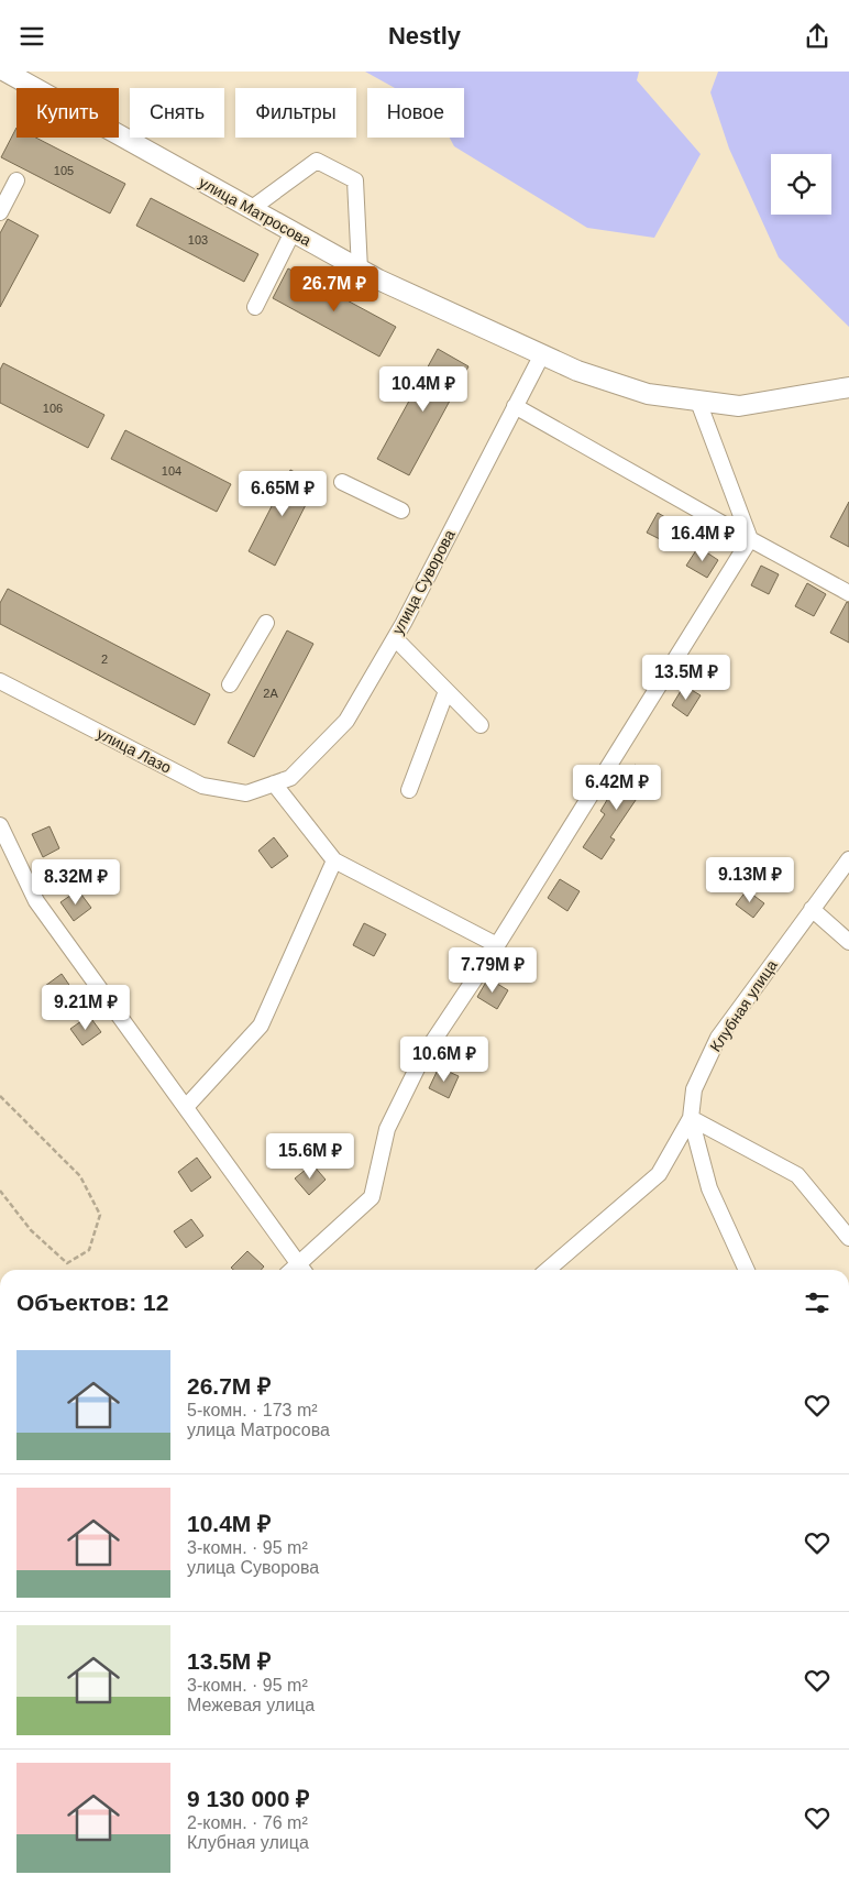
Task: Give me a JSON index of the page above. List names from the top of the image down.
{
  "streets": {
    "main road": ["улица Матросова"],
    "street": ["улица Суворова", "улица Лазо", "Клубная улица"]
  },
  "crossings": [
    ["улица Матросова", "улица Суворова"],
    ["улица Суворова", "улица Лазо"]
  ],
  "house_numbers": [
    "105",
    "103",
    "106",
    "104",
    "2",
    "2А"
  ],
  "page": {
    "header": "Nestly",
    "chip": [
      "Купить",
      "Снять",
      "Фильтры",
      "Новое"
    ],
    "price": [
      "26.7M ₽",
      "10.4M ₽",
      "6.65M ₽",
      "16.4M ₽",
      "13.5M ₽",
      "6.42M ₽",
      "9.13M ₽",
      "8.32M ₽",
      "7.79M ₽",
      "9.21M ₽",
      "10.6M ₽",
      "15.6M ₽"
    ],
    "heading": "Объектов: 12",
    "list": [
      {
        "name": "26.7M ₽",
        "note": "5-комн. · 173 m² · улица Матросова"
      },
      {
        "name": "10.4M ₽",
        "note": "3-комн. · 95 m² · улица Суворова"
      },
      {
        "name": "13.5M ₽",
        "note": "3-комн. · 95 m² · Межевая улица"
      },
      {
        "name": "9 130 000 ₽",
        "note": "2-комн. · 76 m² · Клубная улица"
      }
    ]
  }
}
